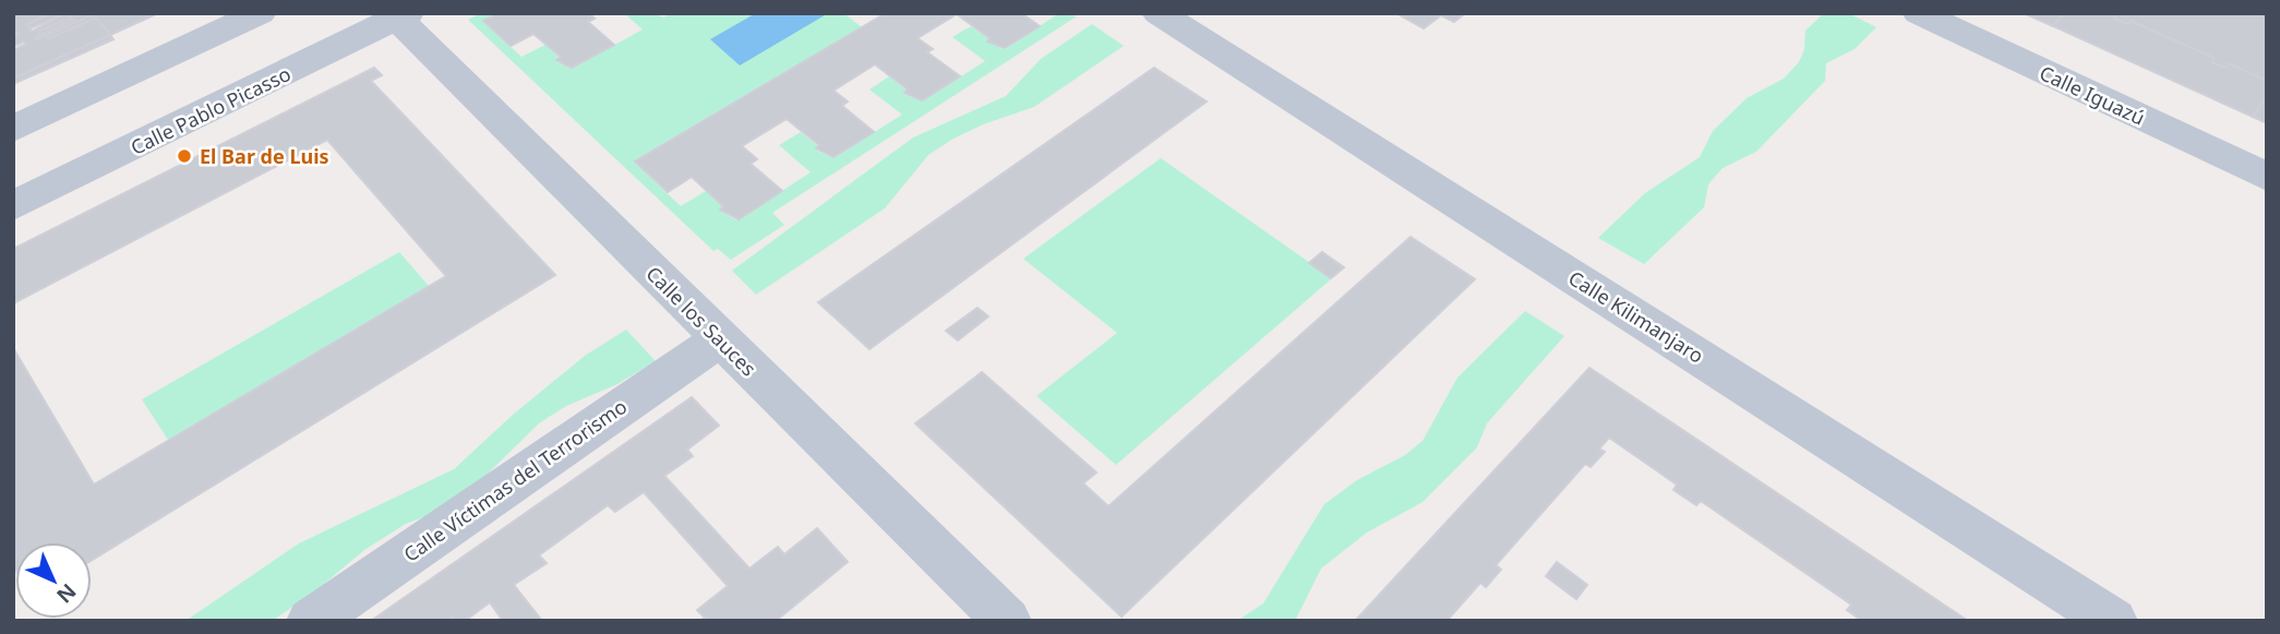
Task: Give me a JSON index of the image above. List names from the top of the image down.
{
  "streets": {
    "street": [
      "Calle Iguazú",
      "Calle Pablo Picasso",
      "Calle Kilimanjaro",
      "Calle los Sauces",
      "Calle Víctimas del Terrorismo"
    ]
  },
  "crossings": [
    ["Calle Pablo Picasso", "Calle los Sauces"],
    ["Calle los Sauces", "Calle Víctimas del Terrorismo"]
  ],
  "places": ["El Bar de Luis"],
  "north": "bottom right"
}
